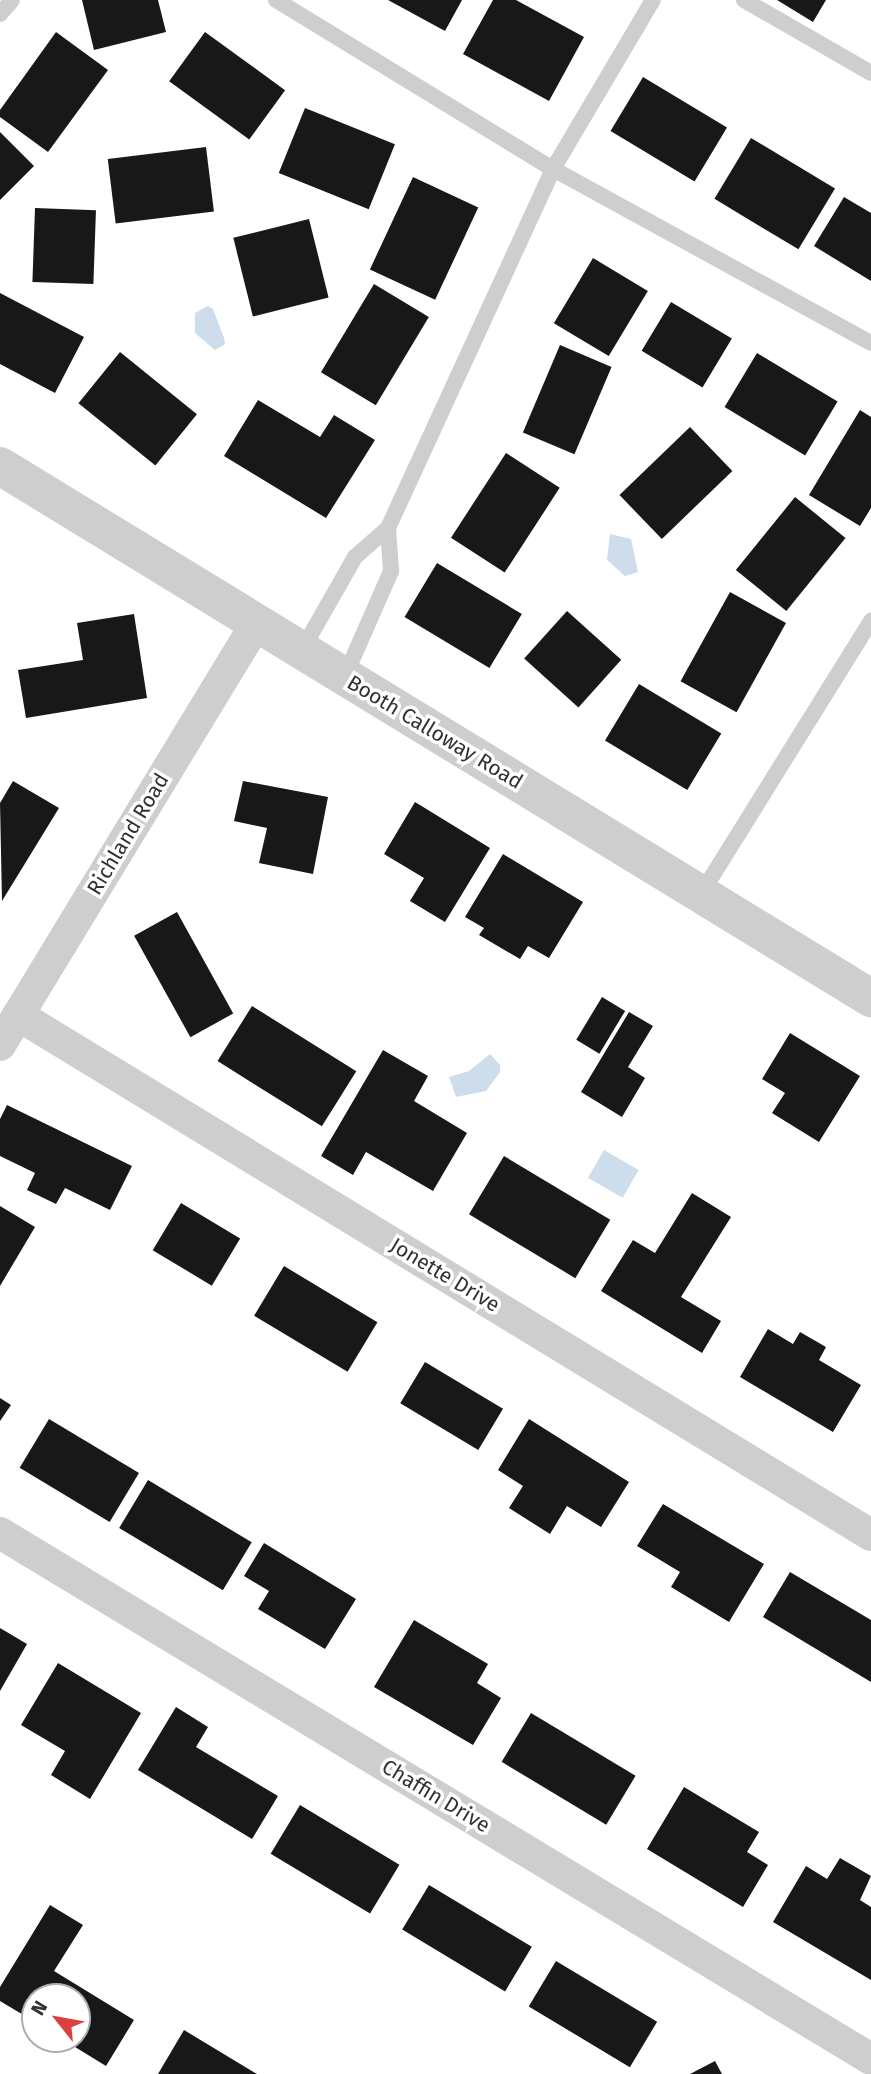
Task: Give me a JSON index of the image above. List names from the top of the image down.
{
  "streets": {
    "street": [
      "Booth Calloway Road",
      "Richland Road",
      "Jonette Drive",
      "Chaffin Drive"
    ]
  },
  "crossings": [
    ["Booth Calloway Road", "Richland Road"],
    ["Richland Road", "Jonette Drive"]
  ],
  "north": "top left"
}
